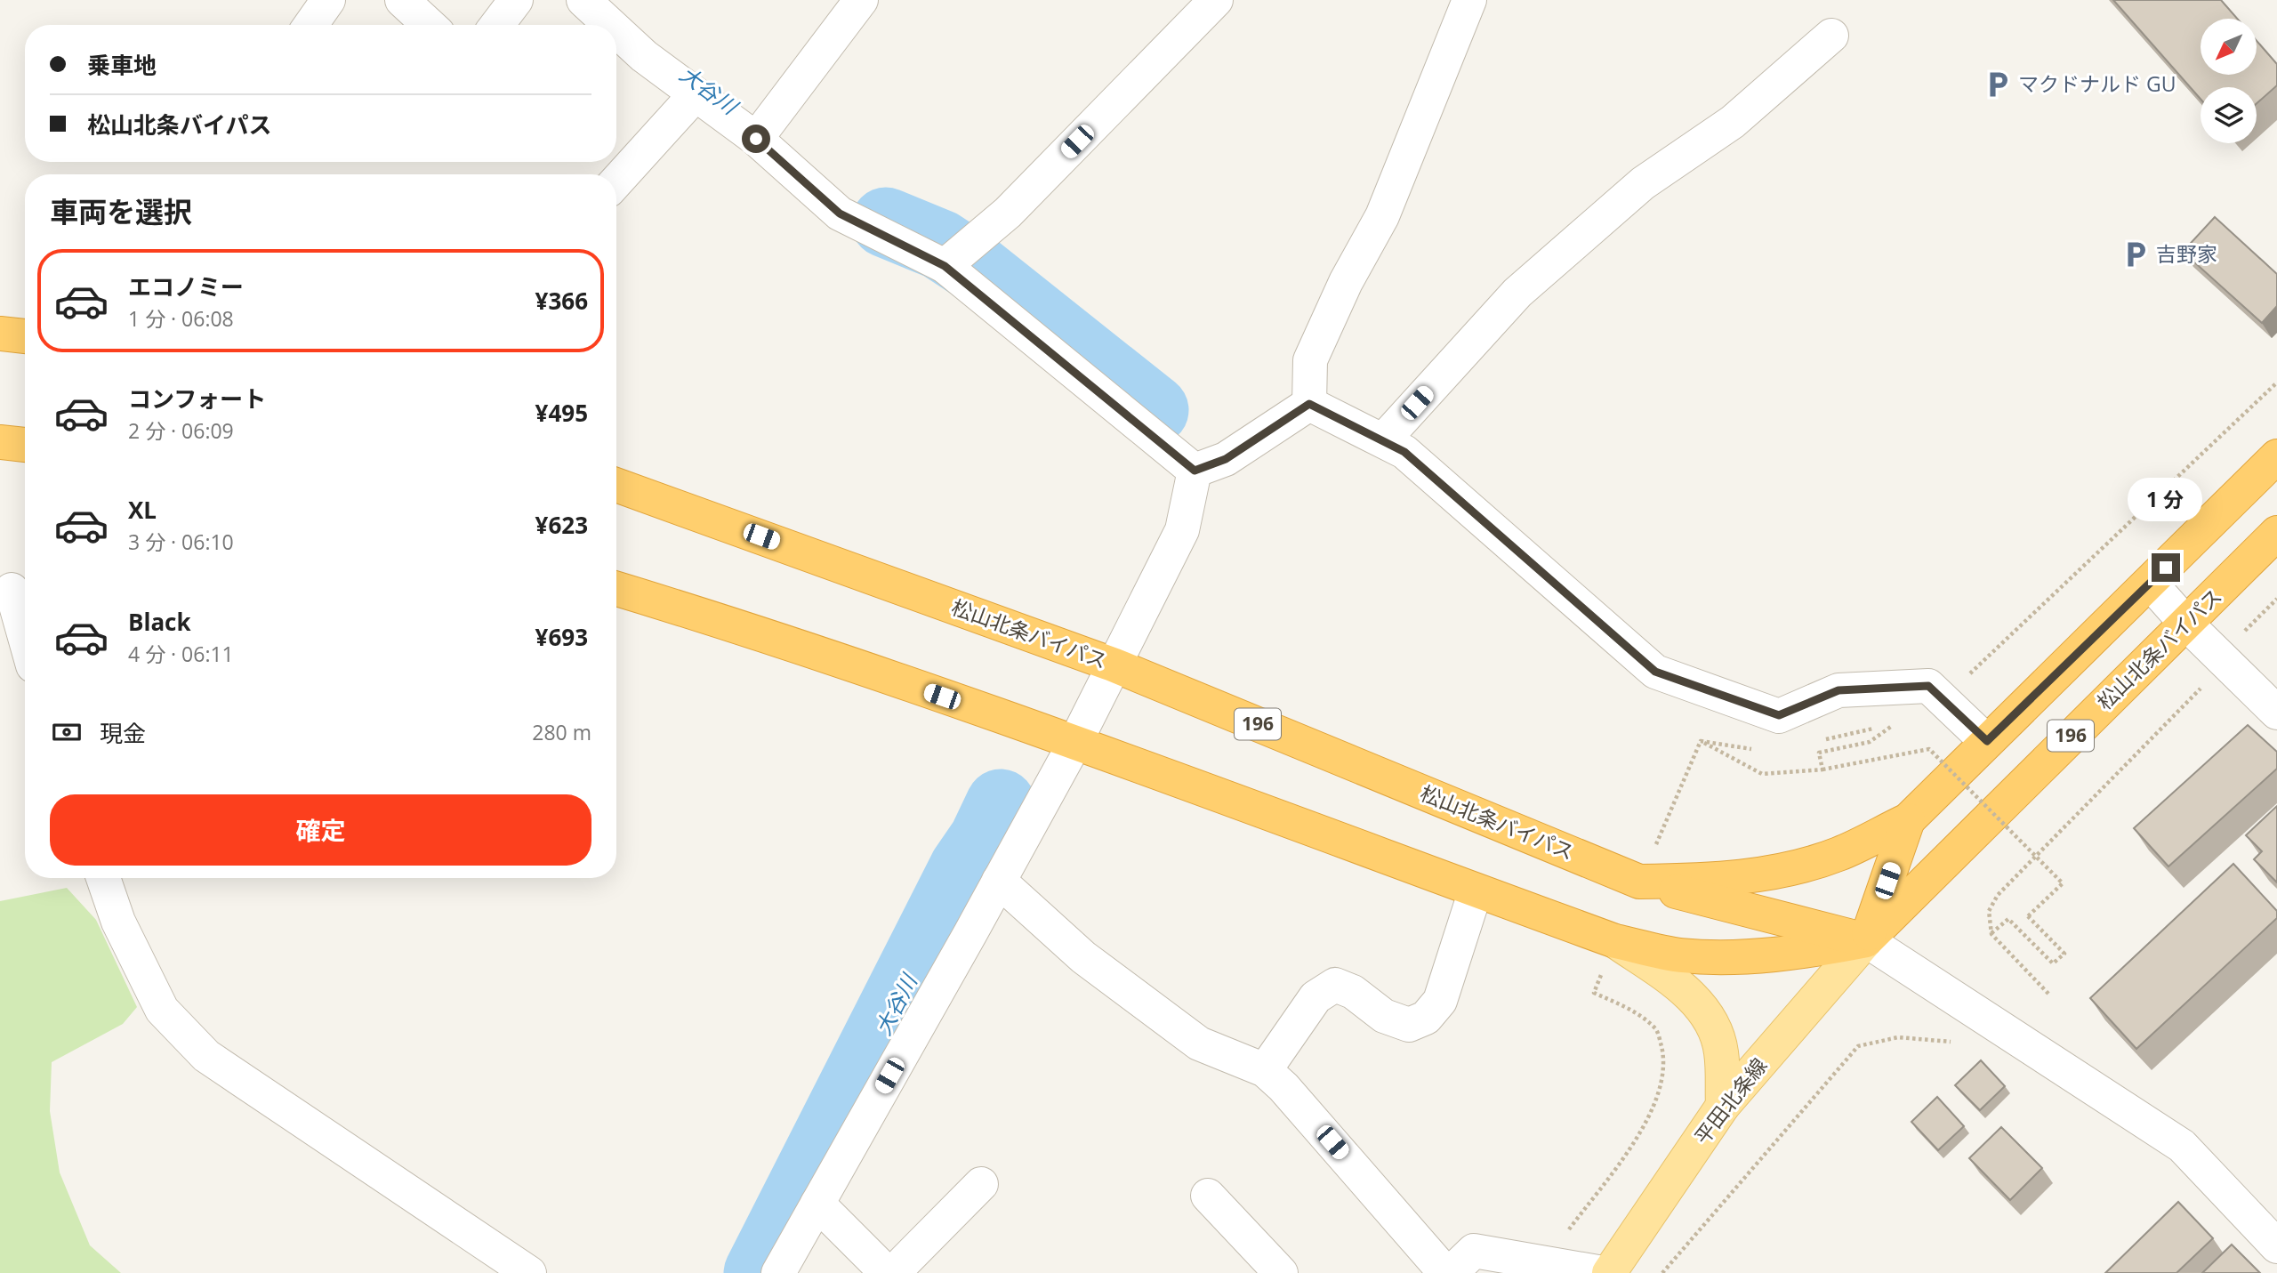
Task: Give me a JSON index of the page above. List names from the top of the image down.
{
  "streets": {
    "highway": ["松山北条バイパス", "196"],
    "main road": ["平田北条線"]
  },
  "crossings": [
    ["松山北条バイパス", "196"],
    ["松山北条バイパス", "平田北条線"],
    ["196", "平田北条線"]
  ],
  "water": ["大谷川"],
  "places": {
    "parking": ["マクドナルド GU", "吉野家"]
  },
  "north": "bottom left",
  "page": {
    "banner": ["乗車地", "松山北条バイパス"],
    "heading": "車両を選択",
    "list": [
      {
        "name": "エコノミー",
        "note": "1 分 · 06:08",
        "value": "¥366"
      },
      {
        "name": "コンフォート",
        "note": "2 分 · 06:09",
        "value": "¥495"
      },
      {
        "name": "XL",
        "note": "3 分 · 06:10",
        "value": "¥623"
      },
      {
        "name": "Black",
        "note": "4 分 · 06:11",
        "value": "¥693"
      }
    ],
    "bubble": "1 分",
    "pay": ["現金", "280 m"],
    "buttons": "確定"
  }
}
